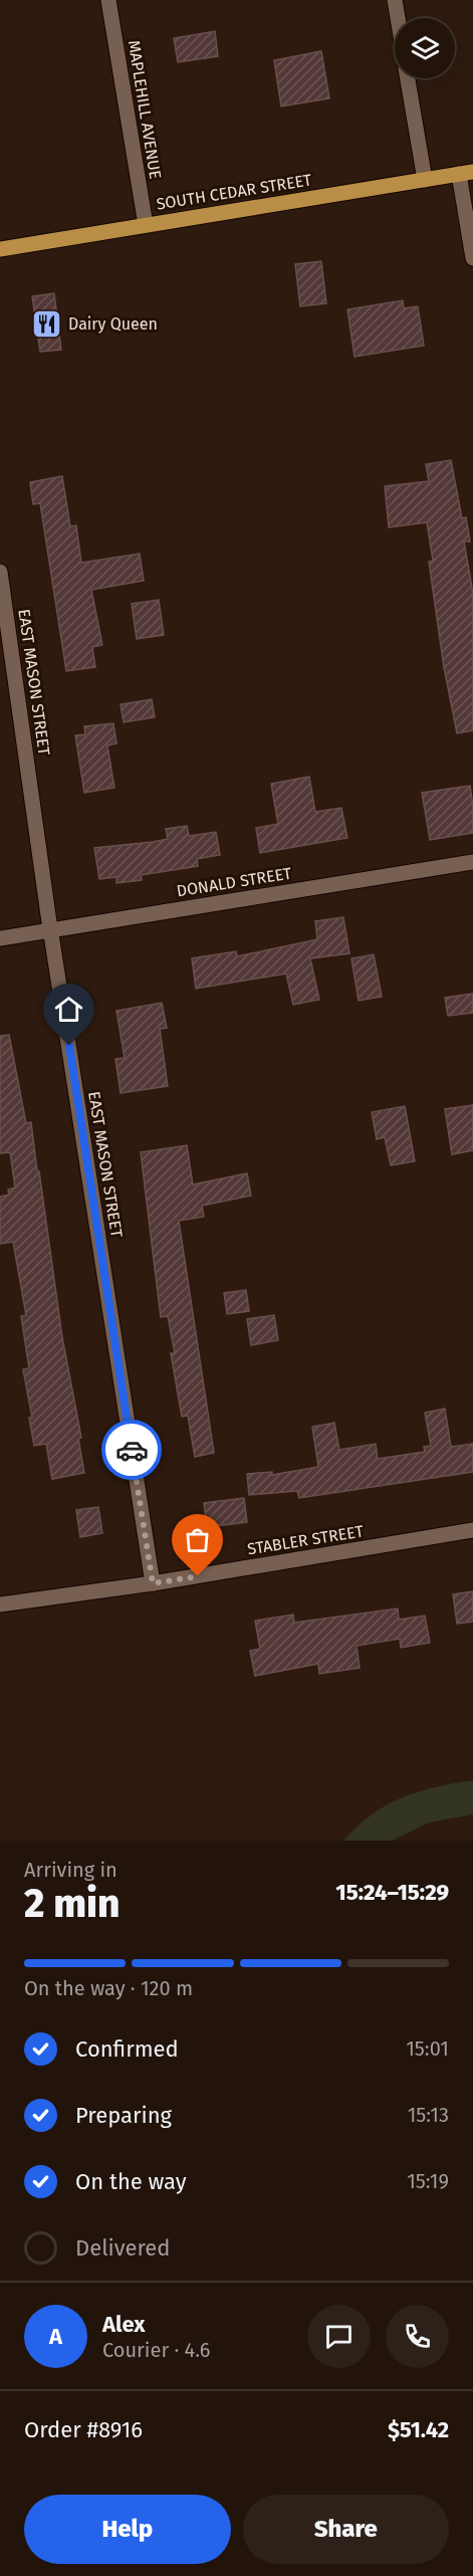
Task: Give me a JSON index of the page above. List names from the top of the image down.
{
  "streets": {
    "main road": ["SOUTH CEDAR STREET"],
    "street": [
      "MAPLEHILL AVENUE",
      "EAST MASON STREET",
      "DONALD STREET",
      "STABLER STREET"
    ]
  },
  "crossings": [
    ["MAPLEHILL AVENUE", "SOUTH CEDAR STREET"],
    ["EAST MASON STREET", "DONALD STREET"],
    ["EAST MASON STREET", "STABLER STREET"]
  ],
  "places": {
    "restaurant": ["Dairy Queen"]
  },
  "page": {
    "heading": ["2 min", "Arriving in", "15:24–15:29"],
    "panel": [
      "Alex",
      "Courier · 4.6",
      "Order #8916",
      "$51.42"
    ],
    "bar": "On the way · 120 m",
    "list": [
      ["Confirmed", "15:01"],
      ["Preparing", "15:13"],
      ["On the way", "15:19"],
      "Delivered"
    ],
    "round": "A",
    "buttons": ["Help", "Share"]
  }
}
